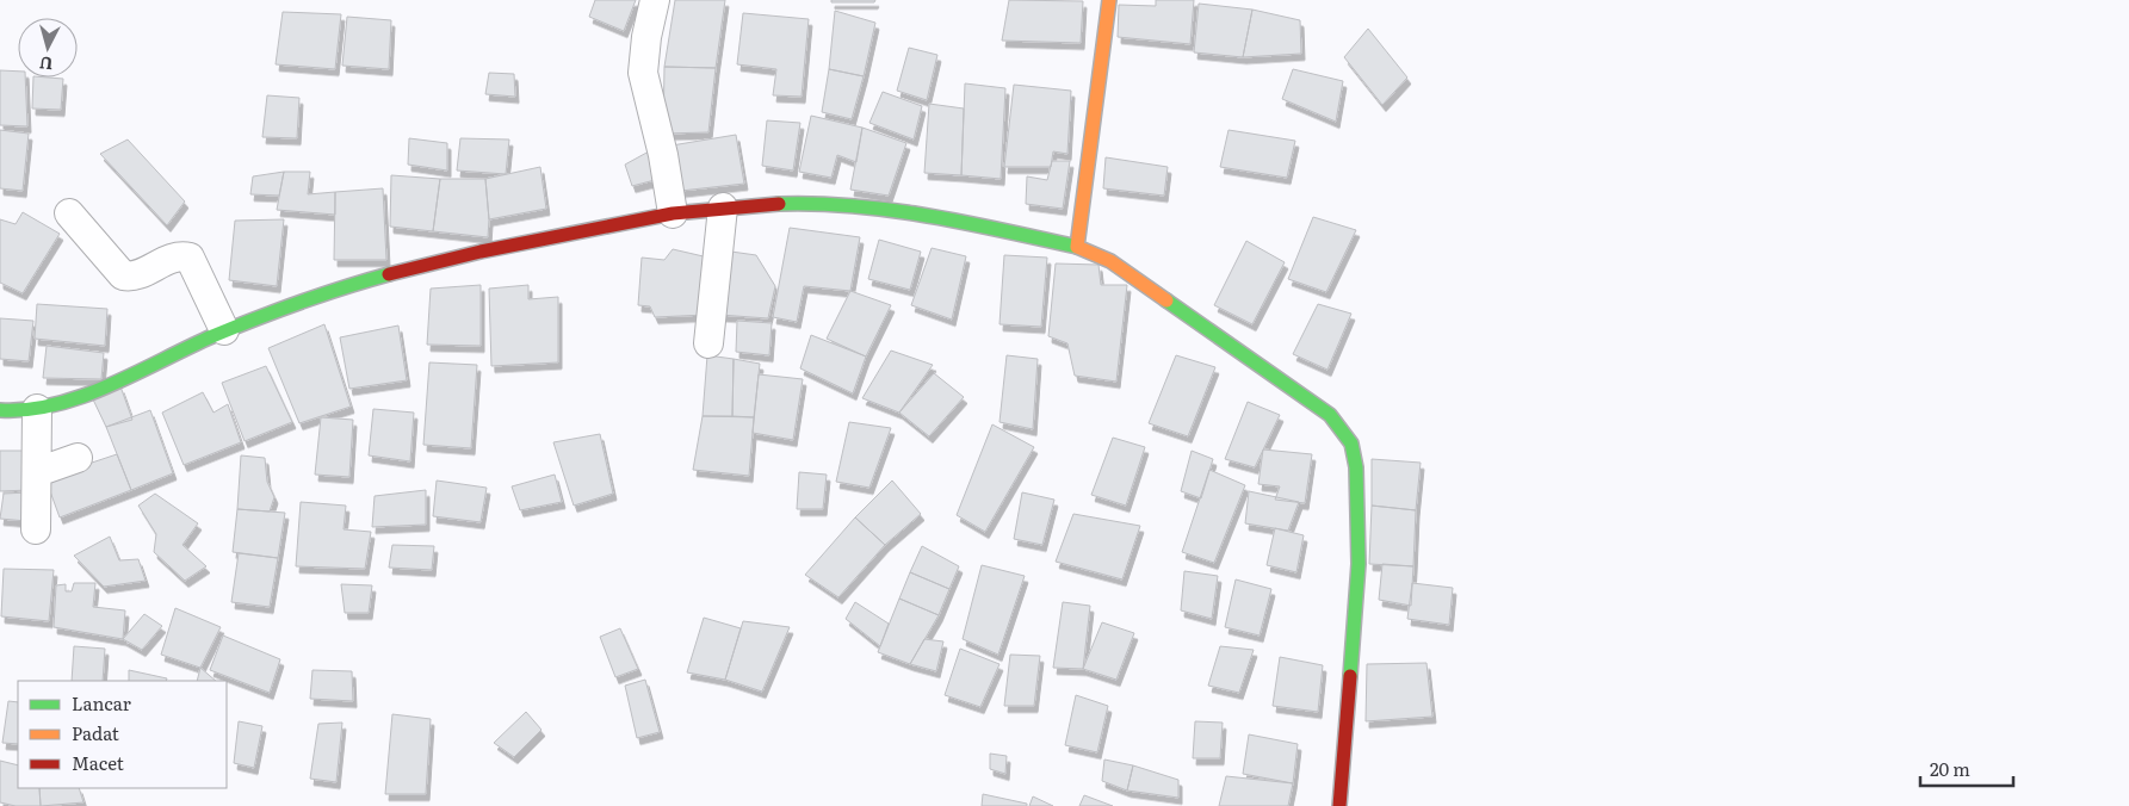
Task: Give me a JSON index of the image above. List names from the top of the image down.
{
  "legend": ["Lancar", "Padat", "Macet"],
  "scale_bar": "20 m",
  "north": "bottom"
}
